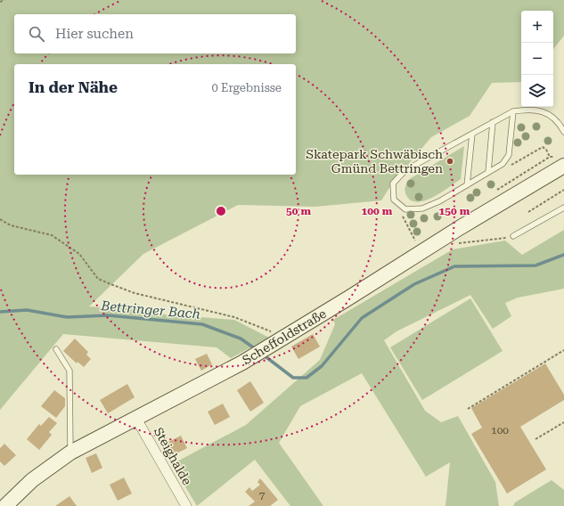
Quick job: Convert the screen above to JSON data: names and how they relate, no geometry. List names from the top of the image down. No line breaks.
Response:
{"streets":{"main road":["Scheffoldstraße"],"street":["Steighalde"]},"crossings":[["Scheffoldstraße","Steighalde"]],"water":["Bettringer Bach"],"places":["Skatepark Schwäbisch Gmünd Bettringen"],"house_numbers":["100","7"],"page":{"map_buttons":["+","−"],"search":"Hier suchen","heading":["In der Nähe","0 Ergebnisse"]},"rings":["50 m","100 m","150 m"]}
